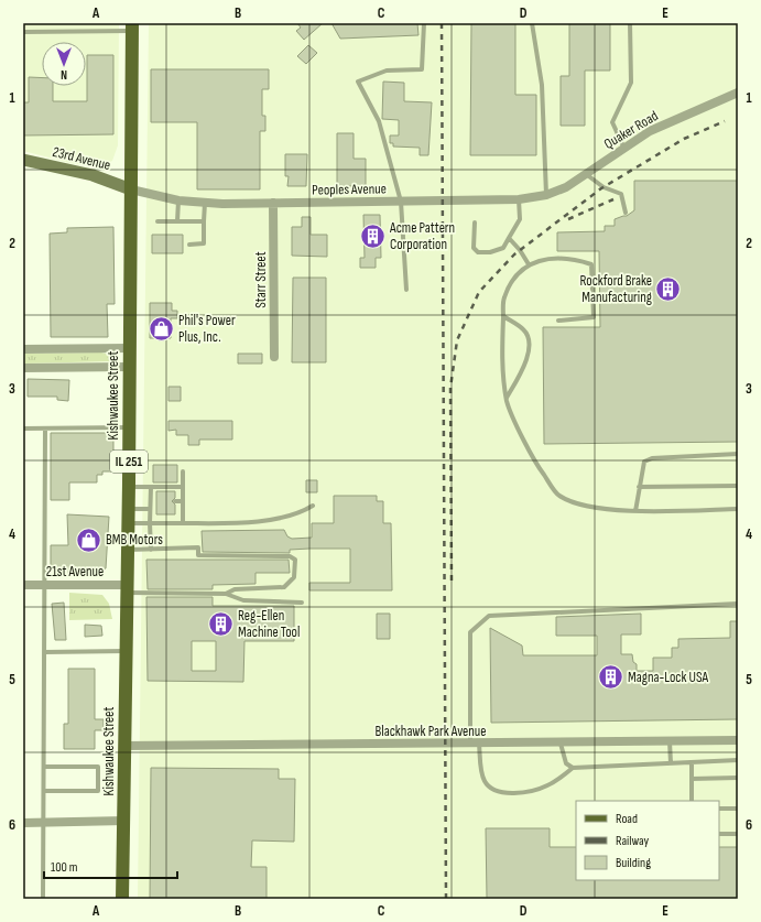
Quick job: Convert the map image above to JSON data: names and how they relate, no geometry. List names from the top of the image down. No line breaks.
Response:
{"streets":{"main road":["Kishwaukee Street","IL 251"],"street":["Quaker Road","23rd Avenue","Peoples Avenue","Starr Street","21st Avenue","Blackhawk Park Avenue"]},"crossings":[["Quaker Road","Peoples Avenue"],["23rd Avenue","Peoples Avenue"],["23rd Avenue","Kishwaukee Street"],["Peoples Avenue","Starr Street"],["Peoples Avenue","Kishwaukee Street"],["Kishwaukee Street","21st Avenue"],["Kishwaukee Street","Blackhawk Park Avenue"]],"places":{"building":["Acme Pattern Corporation","Rockford Brake Manufacturing","Reg-Ellen Machine Tool","Magna-Lock USA"],"shop":["Phil's Power Plus, Inc.","BMB Motors"]},"legend":["Road","Railway","Building"],"scale_bar":"100 m","north":"bottom","grid":{"columns":["A","B","C","D","E"],"rows":["1","2","3","4","5","6"]}}
